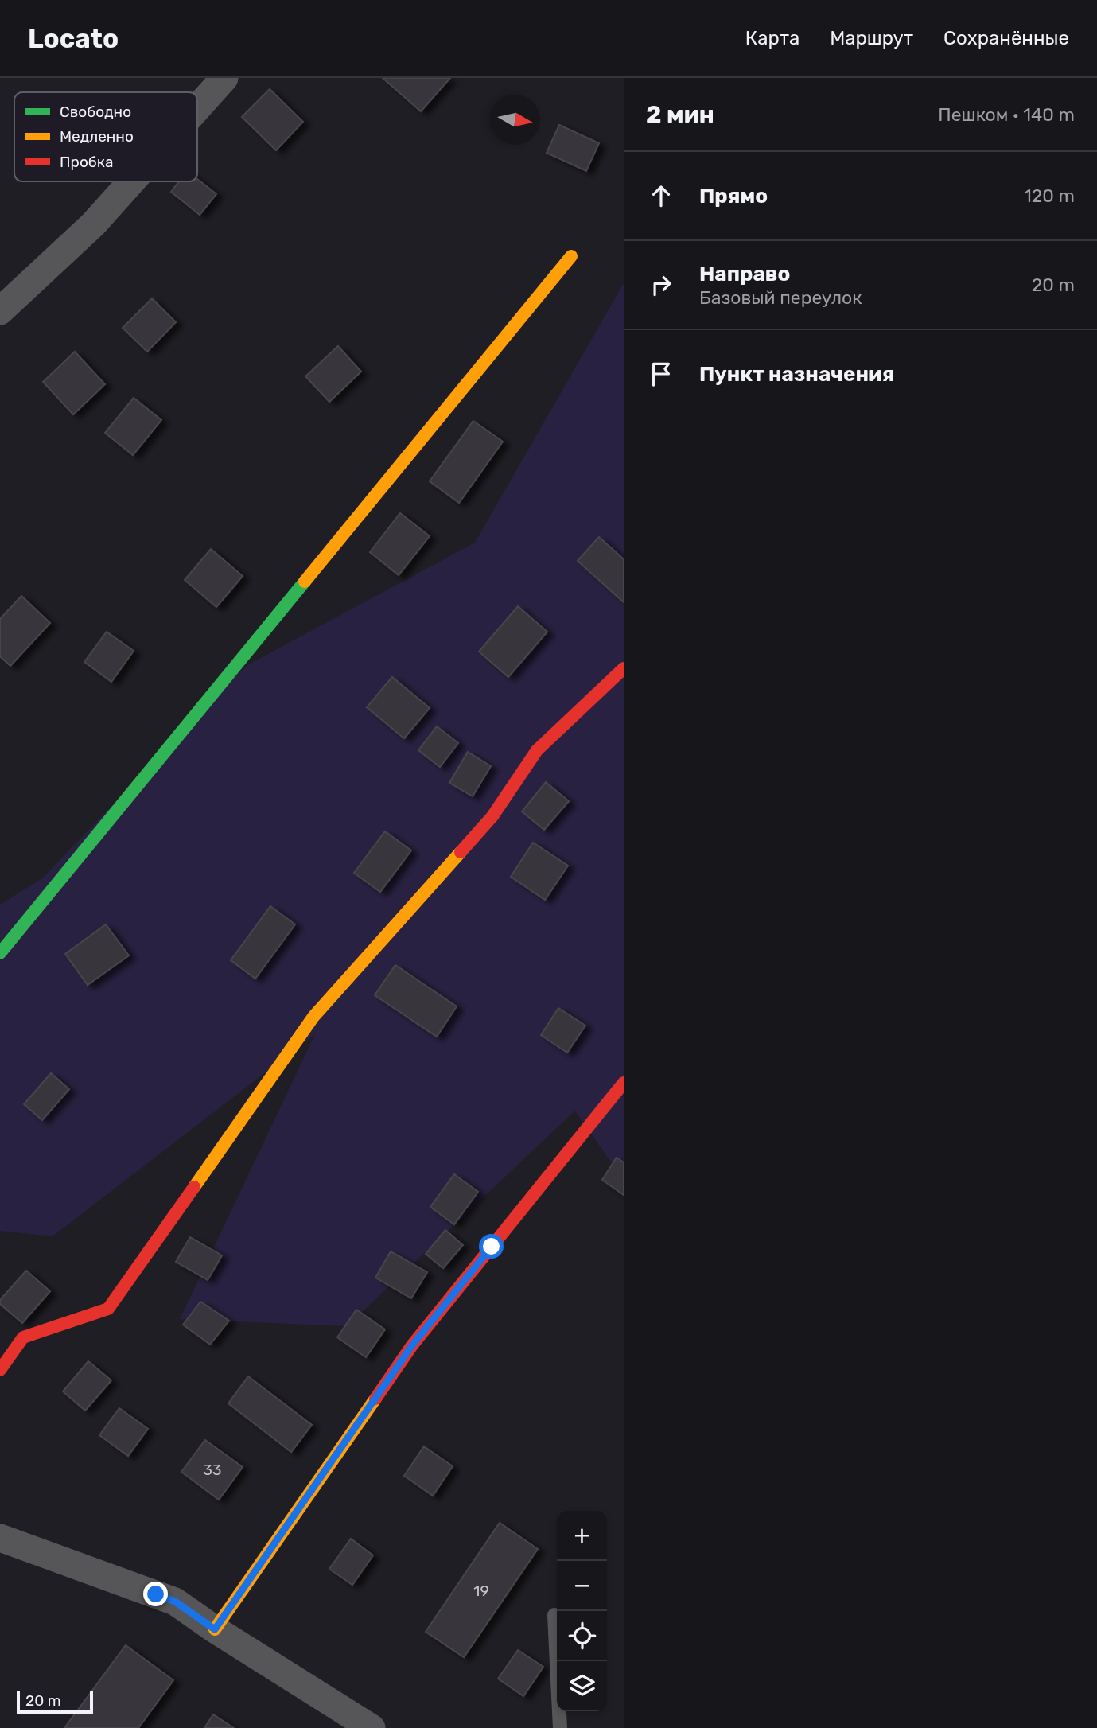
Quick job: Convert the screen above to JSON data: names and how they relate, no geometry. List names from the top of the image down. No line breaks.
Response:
{"house_numbers":["33","19"],"legend":["Свободно","Медленно","Пробка"],"scale_bar":"20 m","north":"right","page":{"header":"Locato","nav":["Карта","Маршрут","Сохранённые"],"heading":["2 мин","Пешком · 140 m"],"list":[["Прямо","120 m"],["Направо","Базовый переулок","20 m"],"Пункт назначения"],"map_buttons":["+","−"],"scale":"20 m"}}
